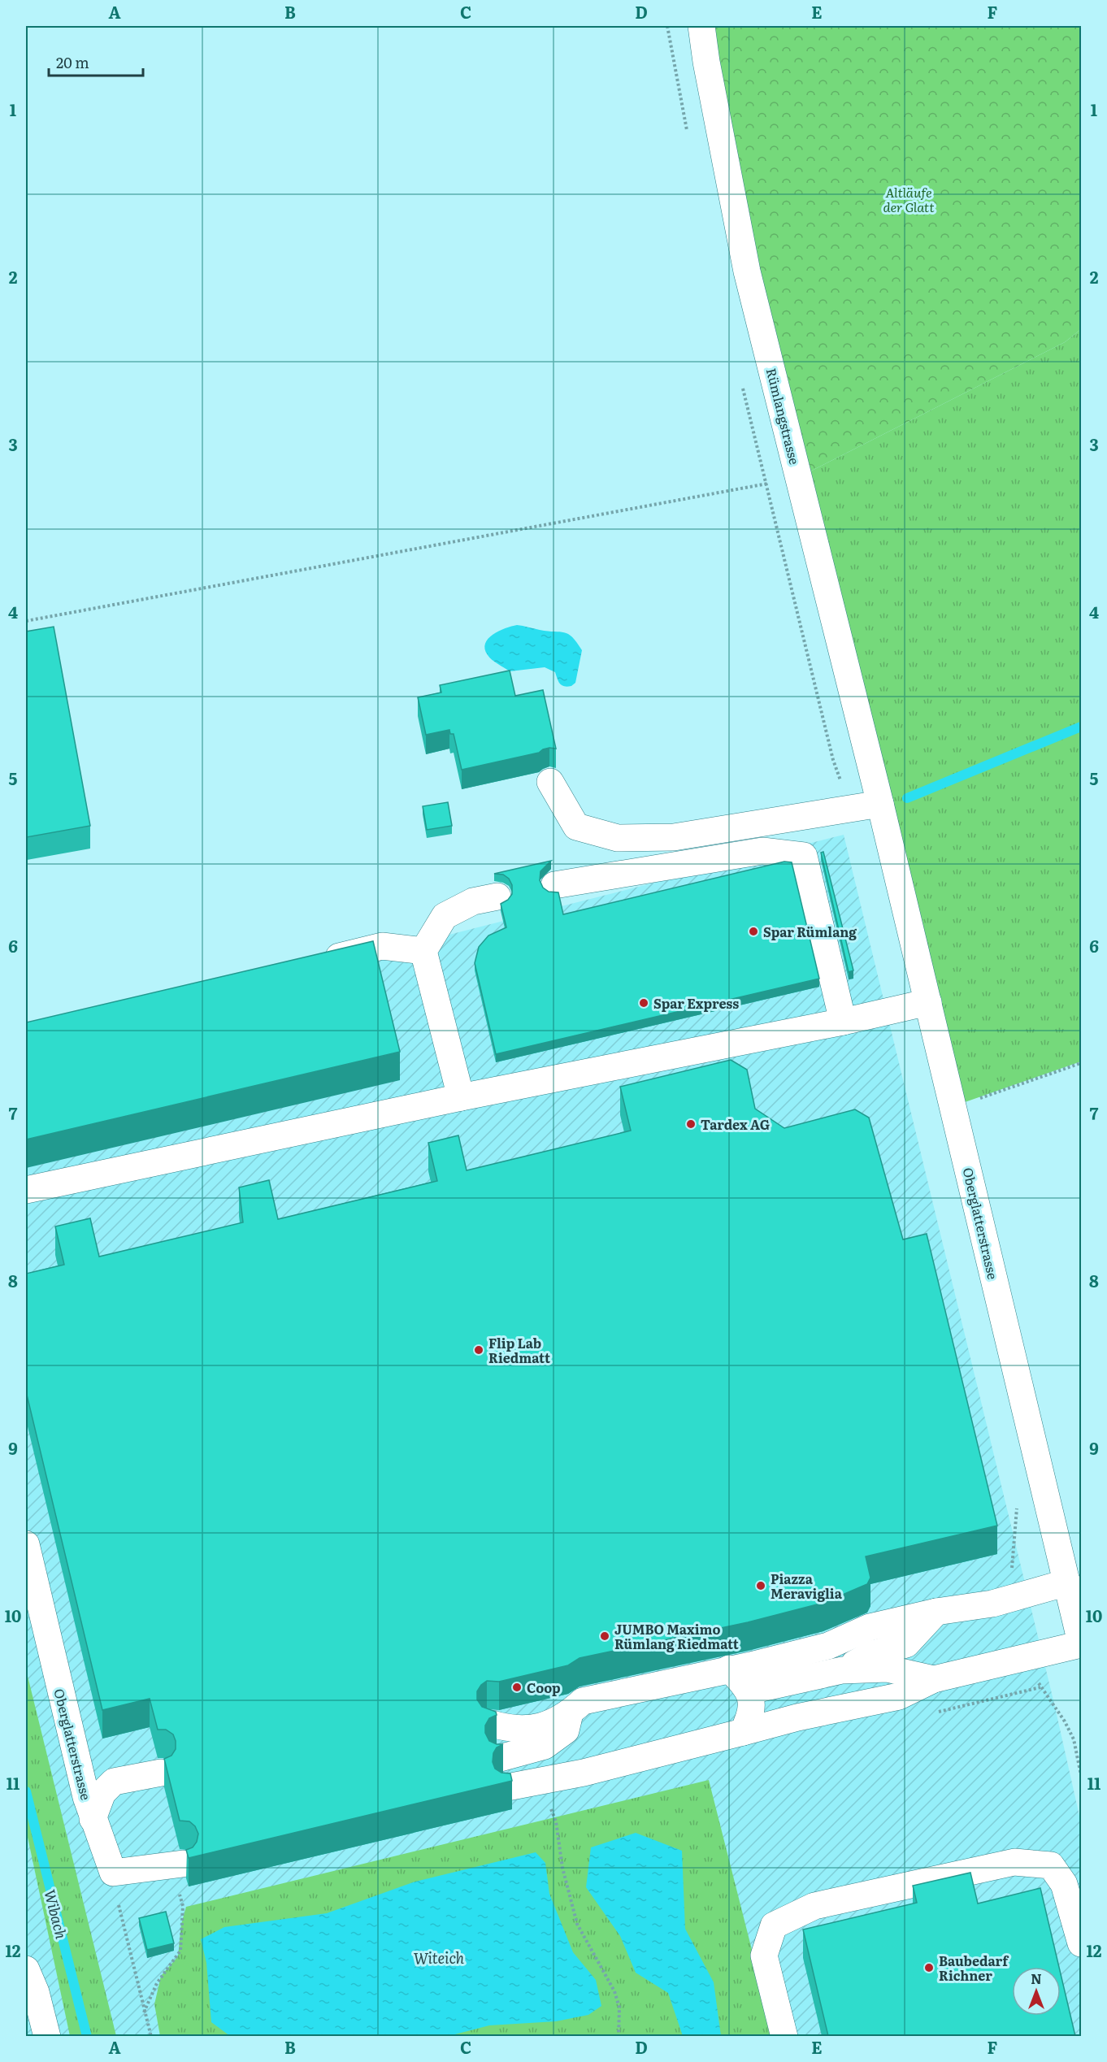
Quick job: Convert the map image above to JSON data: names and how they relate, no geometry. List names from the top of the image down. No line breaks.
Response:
{"streets":{"street":["Rümlangstrasse","Oberglatterstrasse"]},"crossings":[["Rümlangstrasse","Oberglatterstrasse"]],"water":["Wibach","Witeich"],"parks":["Altläufe der Glatt"],"places":["Spar Rümlang","Spar Express","Tardex AG","Flip Lab Riedmatt","Piazza Meraviglia","JUMBO Maximo Rümlang Riedmatt","Coop","Baubedarf Richner"],"scale_bar":"20 m","north":"top","grid":{"columns":["A","B","C","D","E","F"],"rows":["1","2","3","4","5","6","7","8","9","10","11","12"]}}
